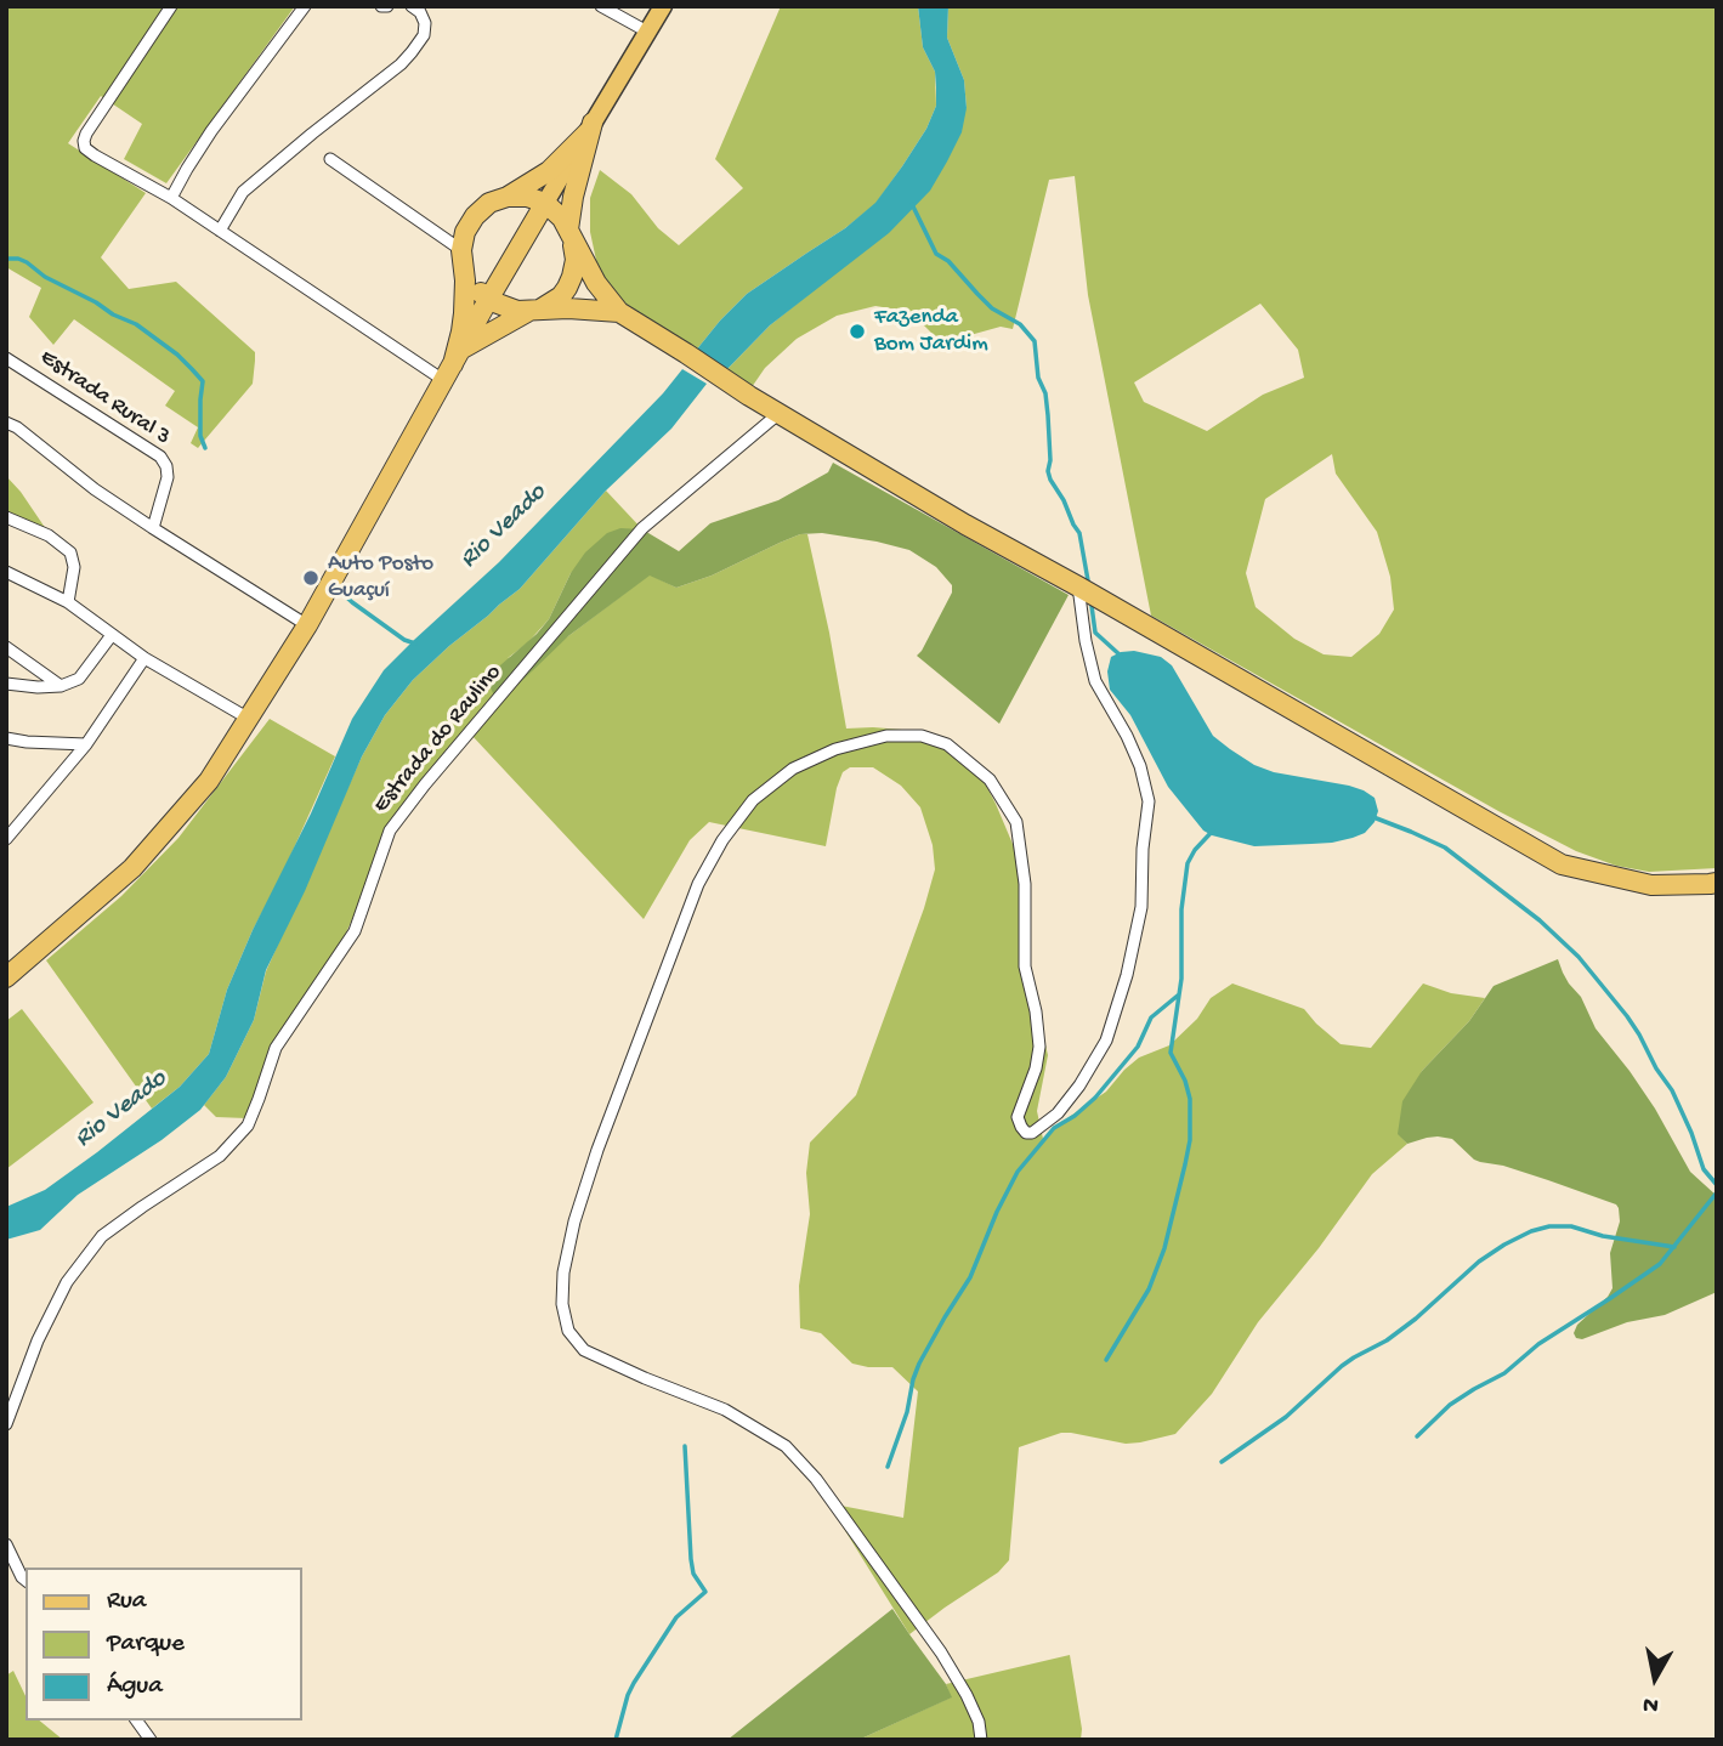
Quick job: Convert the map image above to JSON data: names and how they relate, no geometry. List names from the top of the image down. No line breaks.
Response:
{"streets":{"street":["Estrada Rural 3","Estrada do Raulino"]},"water":["Rio Veado"],"places":["Fazenda Bom Jardim","Auto Posto Guaçuí"],"legend":["Rua","Parque","Água"],"north":"bottom"}
